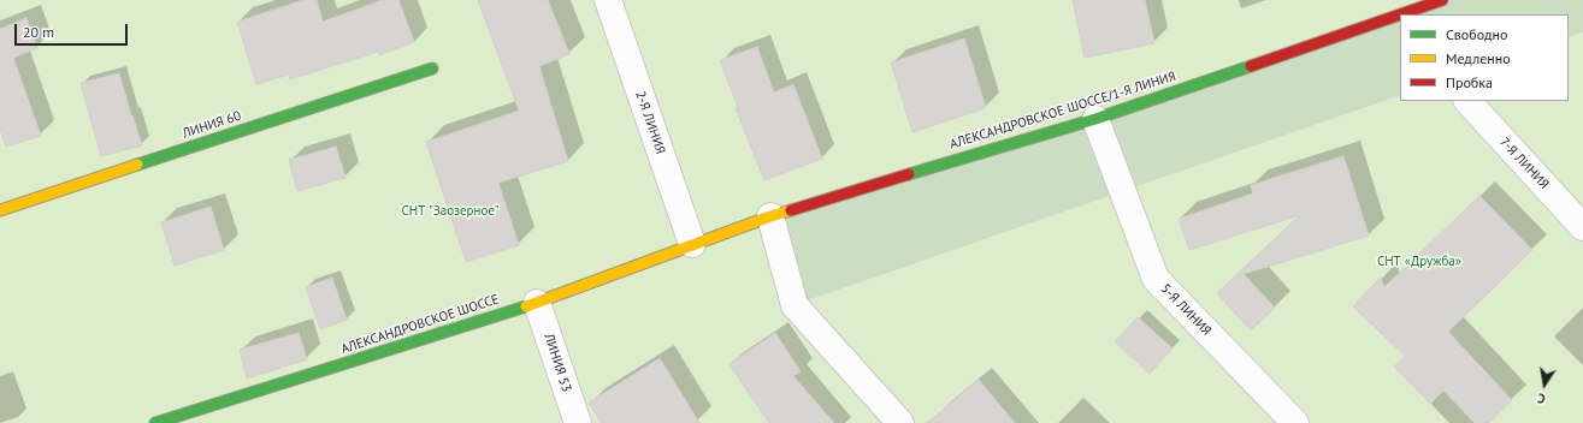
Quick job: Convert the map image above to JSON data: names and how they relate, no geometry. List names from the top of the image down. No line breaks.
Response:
{"streets":{"street":["АЛЕКСАНДРОВСКОЕ ШОССЕ/1-Я ЛИНИЯ","2-Я ЛИНИЯ","ЛИНИЯ 60","7-Я ЛИНИЯ","5-Я ЛИНИЯ","АЛЕКСАНДРОВСКОЕ ШОССЕ","ЛИНИЯ 53"]},"crossings":[["АЛЕКСАНДРОВСКОЕ ШОССЕ/1-Я ЛИНИЯ","2-Я ЛИНИЯ"],["АЛЕКСАНДРОВСКОЕ ШОССЕ/1-Я ЛИНИЯ","5-Я ЛИНИЯ"],["АЛЕКСАНДРОВСКОЕ ШОССЕ/1-Я ЛИНИЯ","АЛЕКСАНДРОВСКОЕ ШОССЕ"],["2-Я ЛИНИЯ","АЛЕКСАНДРОВСКОЕ ШОССЕ"],["АЛЕКСАНДРОВСКОЕ ШОССЕ","ЛИНИЯ 53"]],"parks":["СНТ \"Заозерное\"","СНТ «Дружба»"],"legend":["Свободно","Медленно","Пробка"],"scale_bar":"20 m","north":"bottom"}
